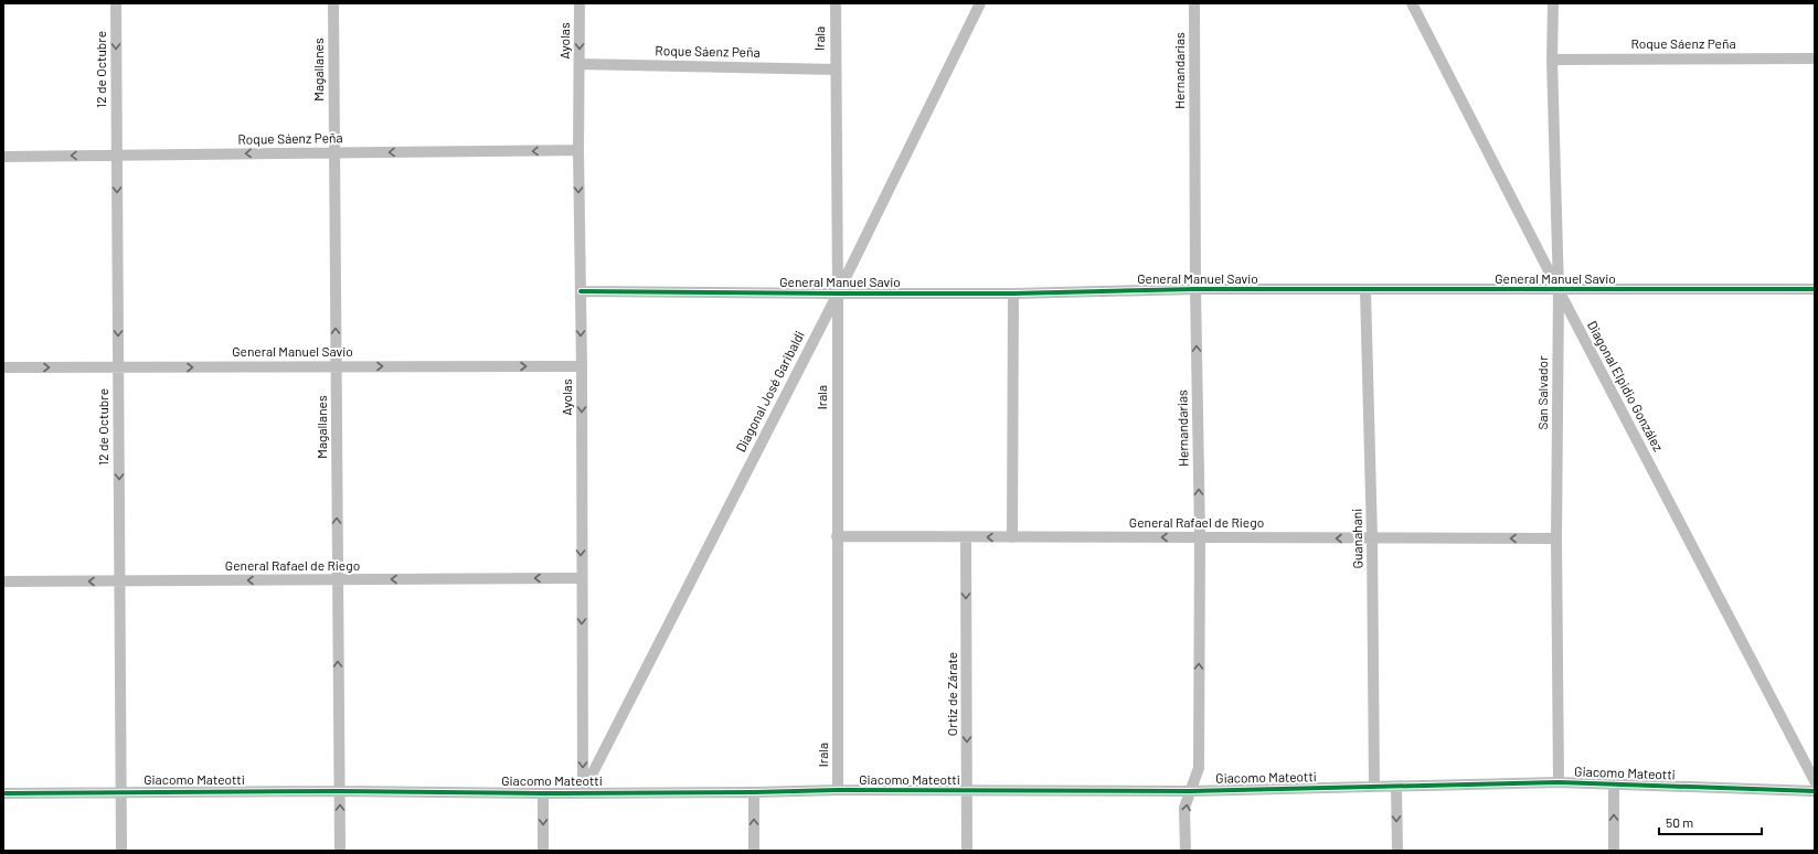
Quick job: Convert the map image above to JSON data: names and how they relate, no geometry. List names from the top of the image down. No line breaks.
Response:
{"streets":{"street":["Irala","Ayolas","Roque Sáenz Peña","12 de Octubre","Magallanes","Hernandarias","General Manuel Savio","Diagonal Elpidio González","Diagonal José Garibaldi","San Salvador","General Rafael de Riego","Guanahani","Ortiz de Zárate","Giacomo Mateotti"]},"crossings":[["Irala","Roque Sáenz Peña"],["Irala","General Manuel Savio"],["Irala","Diagonal José Garibaldi"],["Irala","General Rafael de Riego"],["Irala","Giacomo Mateotti"],["Ayolas","Roque Sáenz Peña"],["Ayolas","General Manuel Savio"],["Ayolas","Diagonal José Garibaldi"],["Ayolas","General Rafael de Riego"],["Ayolas","Giacomo Mateotti"],["Roque Sáenz Peña","12 de Octubre"],["Roque Sáenz Peña","Magallanes"],["Roque Sáenz Peña","San Salvador"],["12 de Octubre","General Manuel Savio"],["12 de Octubre","General Rafael de Riego"],["12 de Octubre","Giacomo Mateotti"],["Magallanes","General Manuel Savio"],["Magallanes","General Rafael de Riego"],["Magallanes","Giacomo Mateotti"],["Hernandarias","General Manuel Savio"],["Hernandarias","General Rafael de Riego"],["Hernandarias","Giacomo Mateotti"],["General Manuel Savio","Diagonal Elpidio González"],["General Manuel Savio","Diagonal José Garibaldi"],["General Manuel Savio","San Salvador"],["General Manuel Savio","Guanahani"],["Diagonal Elpidio González","San Salvador"],["Diagonal José Garibaldi","Giacomo Mateotti"],["San Salvador","General Rafael de Riego"],["San Salvador","Giacomo Mateotti"],["General Rafael de Riego","Guanahani"],["General Rafael de Riego","Ortiz de Zárate"],["Guanahani","Giacomo Mateotti"],["Ortiz de Zárate","Giacomo Mateotti"]],"one_way":["Ayolas","Roque Sáenz Peña","12 de Octubre","Magallanes","Hernandarias","General Rafael de Riego","Ortiz de Zárate"],"scale_bar":"50 m"}
